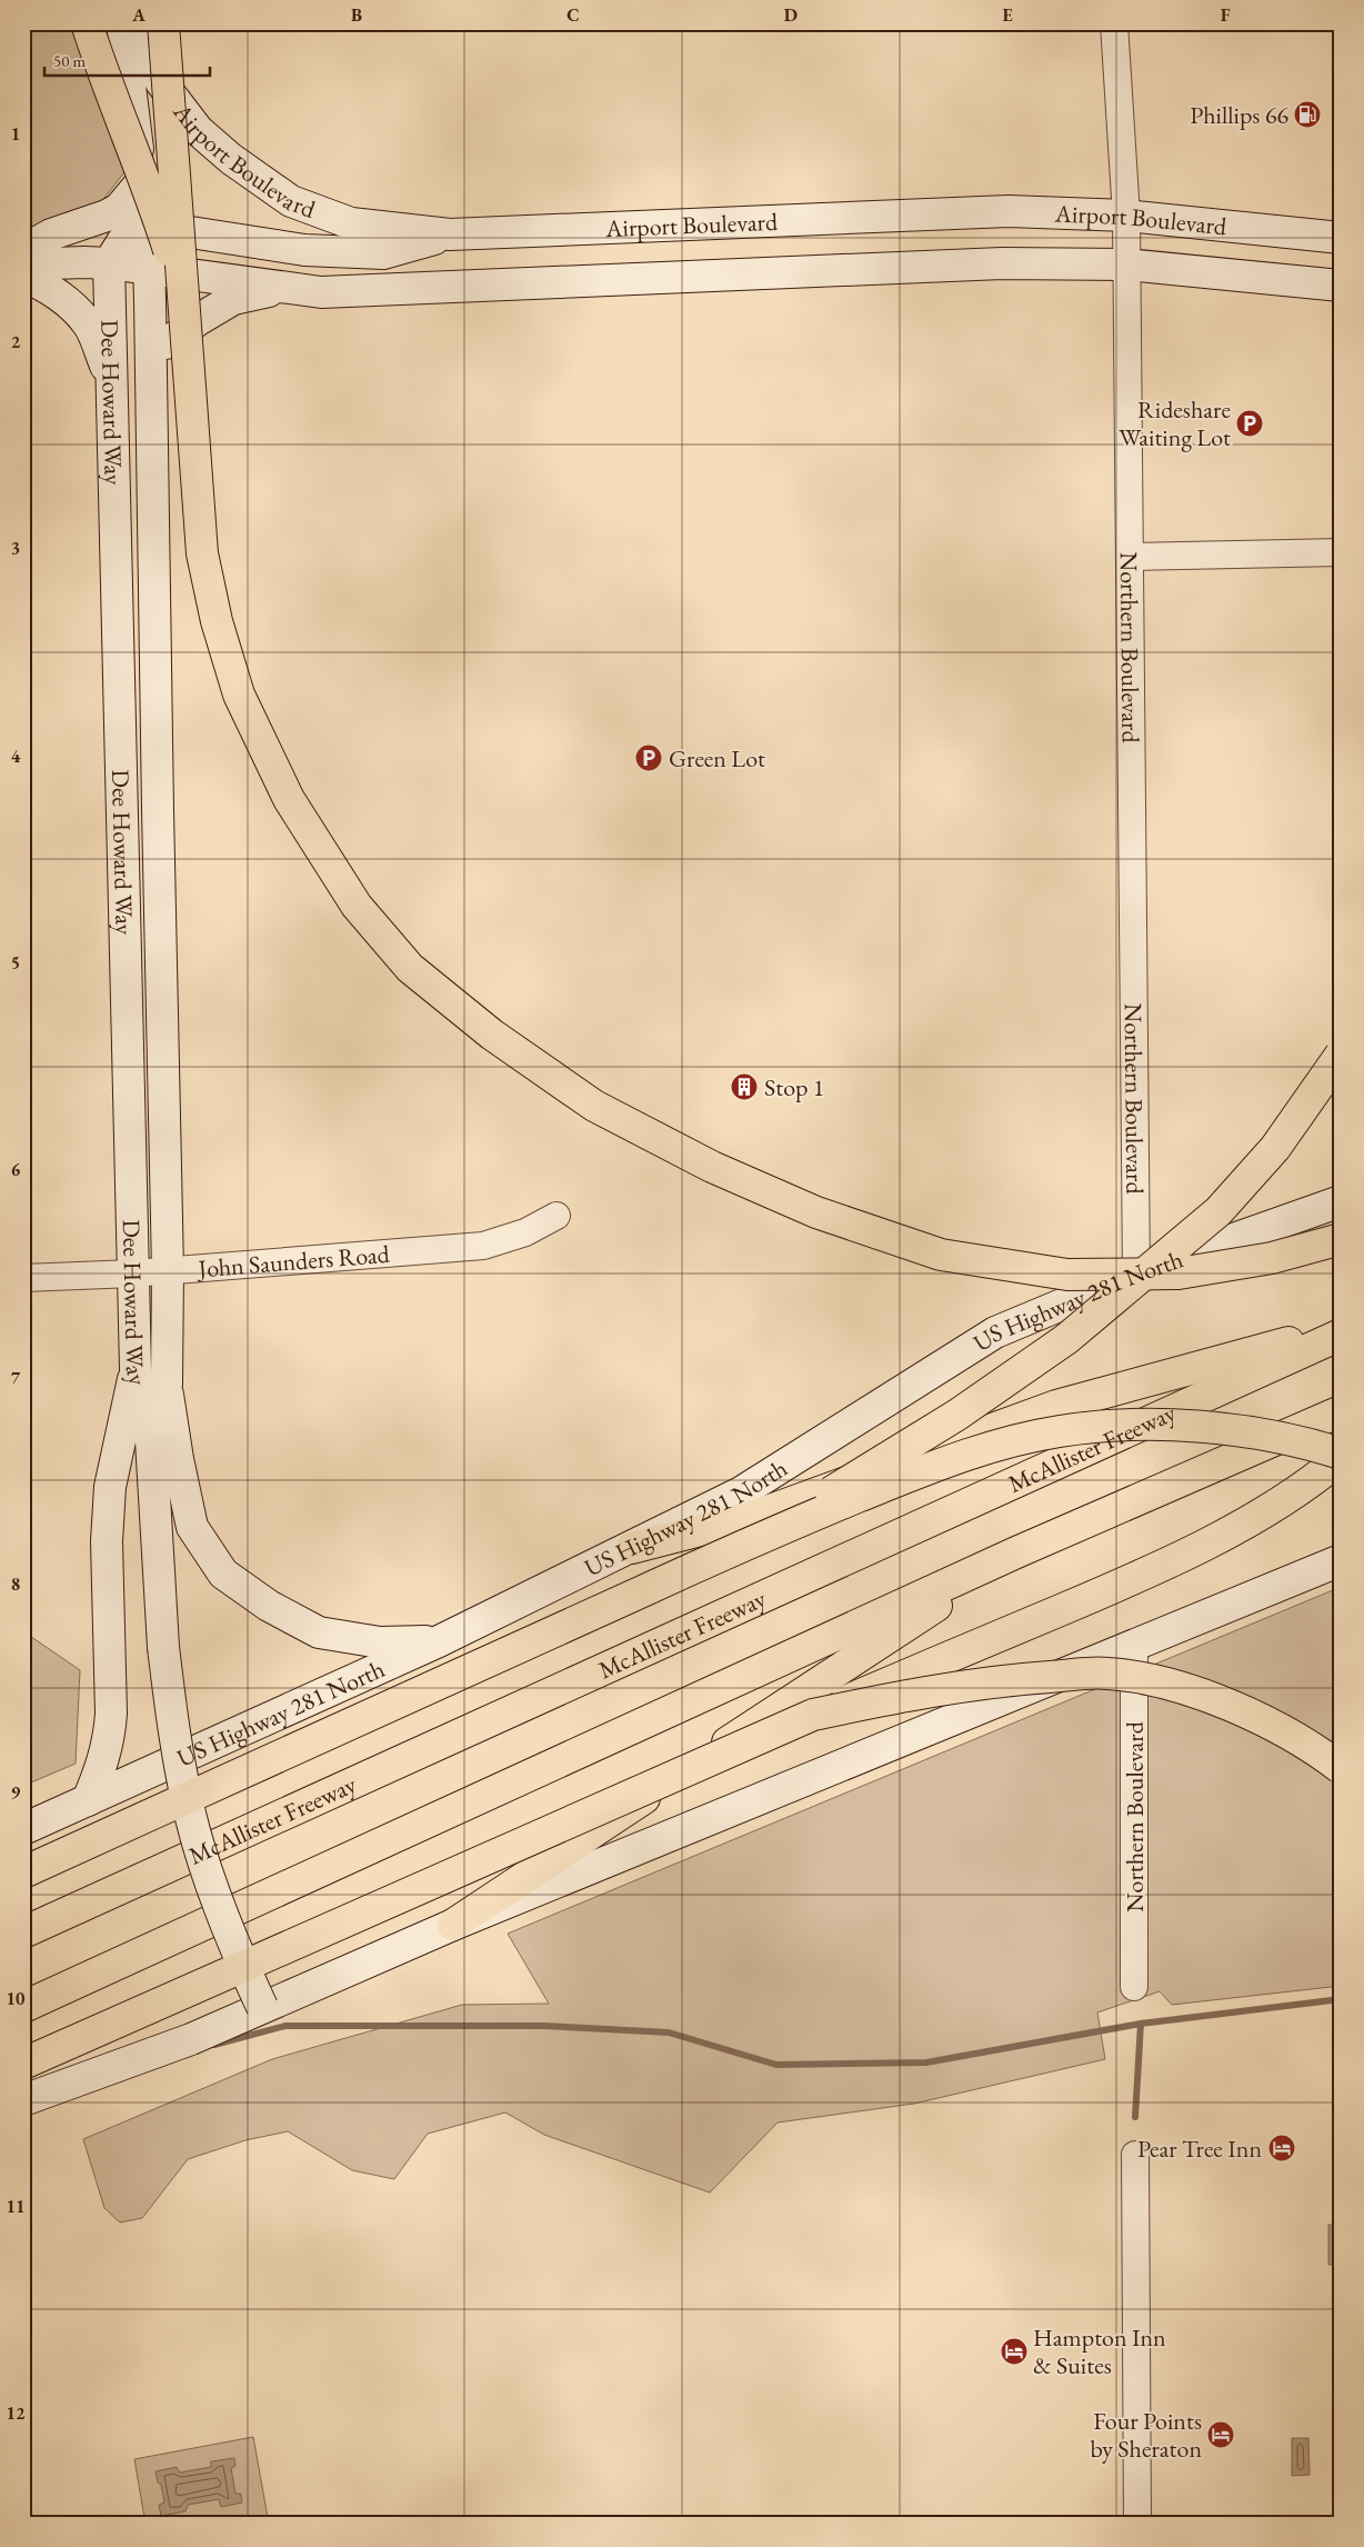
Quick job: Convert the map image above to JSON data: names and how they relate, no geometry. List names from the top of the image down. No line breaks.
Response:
{"streets":{"highway":["McAllister Freeway"],"main road":["Airport Boulevard","Dee Howard Way","US Highway 281 North"],"street":["Northern Boulevard","John Saunders Road"]},"crossings":[["Airport Boulevard","Dee Howard Way"],["Airport Boulevard","Northern Boulevard"],["Dee Howard Way","John Saunders Road"],["Northern Boulevard","US Highway 281 North"]],"places":{"fuel station":["Phillips 66"],"parking":["Rideshare Waiting Lot","Green Lot"],"building":["Stop 1"],"hotel":["Pear Tree Inn","Hampton Inn & Suites","Four Points by Sheraton"]},"scale_bar":"50 m","grid":{"columns":["A","B","C","D","E","F"],"rows":["1","2","3","4","5","6","7","8","9","10","11","12"]}}
